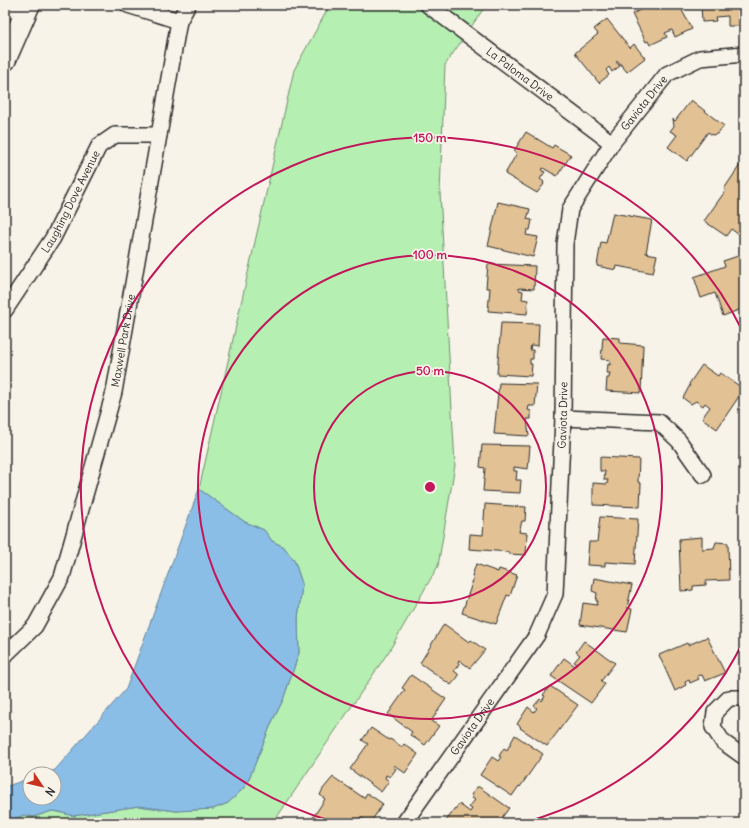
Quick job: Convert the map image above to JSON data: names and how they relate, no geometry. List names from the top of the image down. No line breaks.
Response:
{"streets":{"street":["La Paloma Drive","Gaviota Drive","Laughing Dove Avenue","Maxwell Park Drive"]},"crossings":[["La Paloma Drive","Gaviota Drive"],["Laughing Dove Avenue","Maxwell Park Drive"]],"north":"bottom right","rings":["150 m","100 m","50 m"]}
